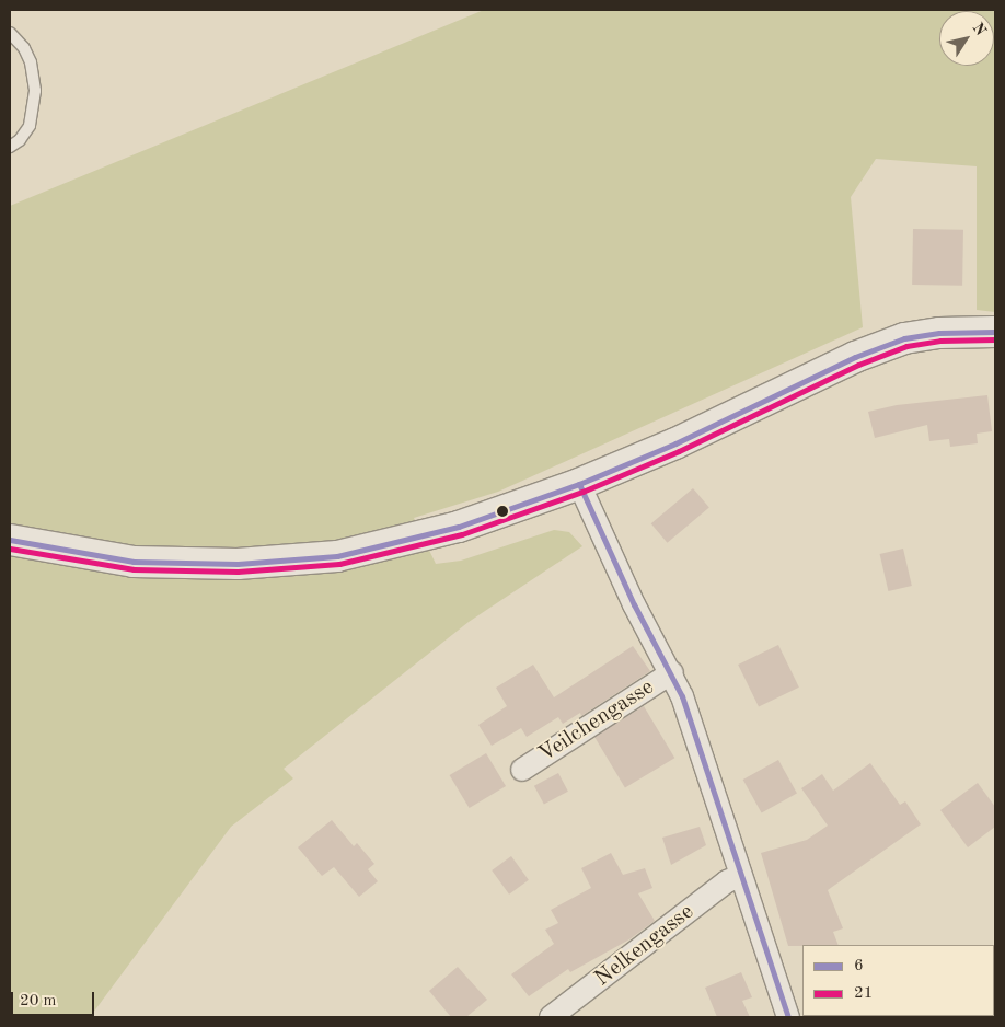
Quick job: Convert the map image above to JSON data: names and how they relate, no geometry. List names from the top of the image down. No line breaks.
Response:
{"streets":{"street":["Veilchengasse","Nelkengasse"]},"lines":["transit line 6","transit line 21"],"legend":["6","21"],"scale_bar":"20 m","north":"top right"}
